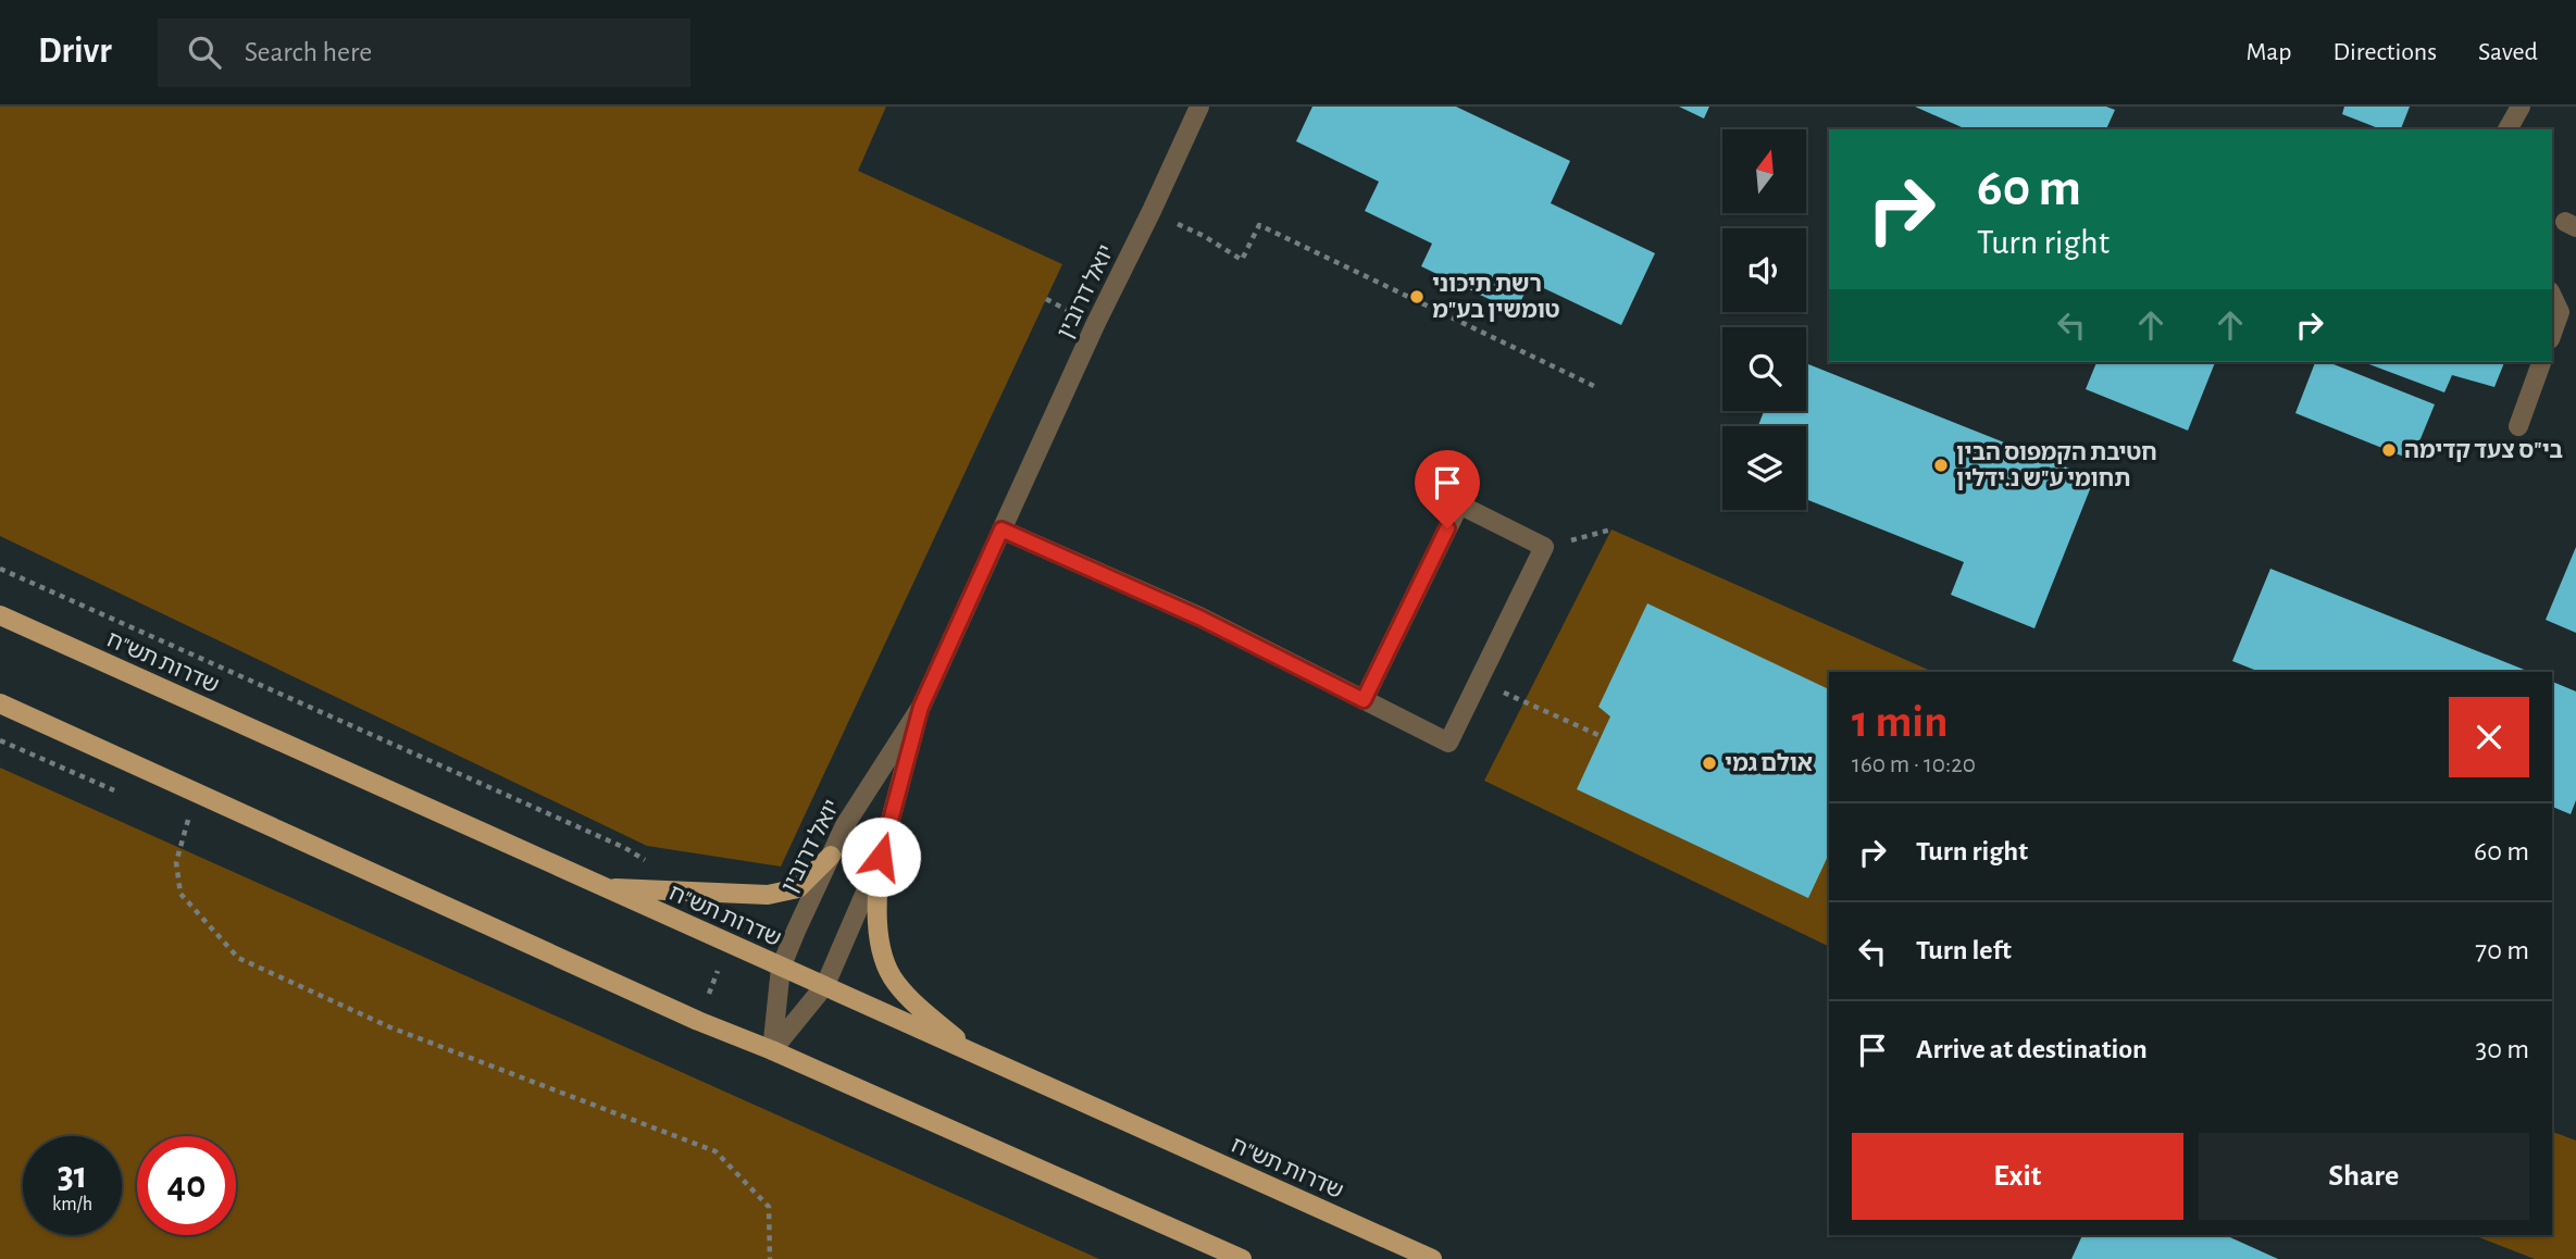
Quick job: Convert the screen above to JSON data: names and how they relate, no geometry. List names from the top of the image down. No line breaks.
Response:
{"streets":{"main road":["שדרות תש\"ח"],"street":["יואל דרובין"]},"crossings":[["יואל דרובין","שדרות תש\"ח"]],"places":["רשת תיכוני טומשין בע\"מ","בי\"ס צעד קדימה","חטיבת הקמפוס הבין תחומי ע\"ש נ.ידלין","אולם גמי"],"north":"top","page":{"header":"Drivr","search":"Search here","nav":["Map","Directions","Saved"],"turn":["60 m","Turn right"],"heading":["1 min","160 m · 10:20"],"list":[{"name":"Turn right","value":"60 m"},{"name":"Turn left","value":"70 m"},{"name":"Arrive at destination","value":"30 m"}],"buttons":["Exit","Share"],"speed":"31 km/h","limit":"40"}}
